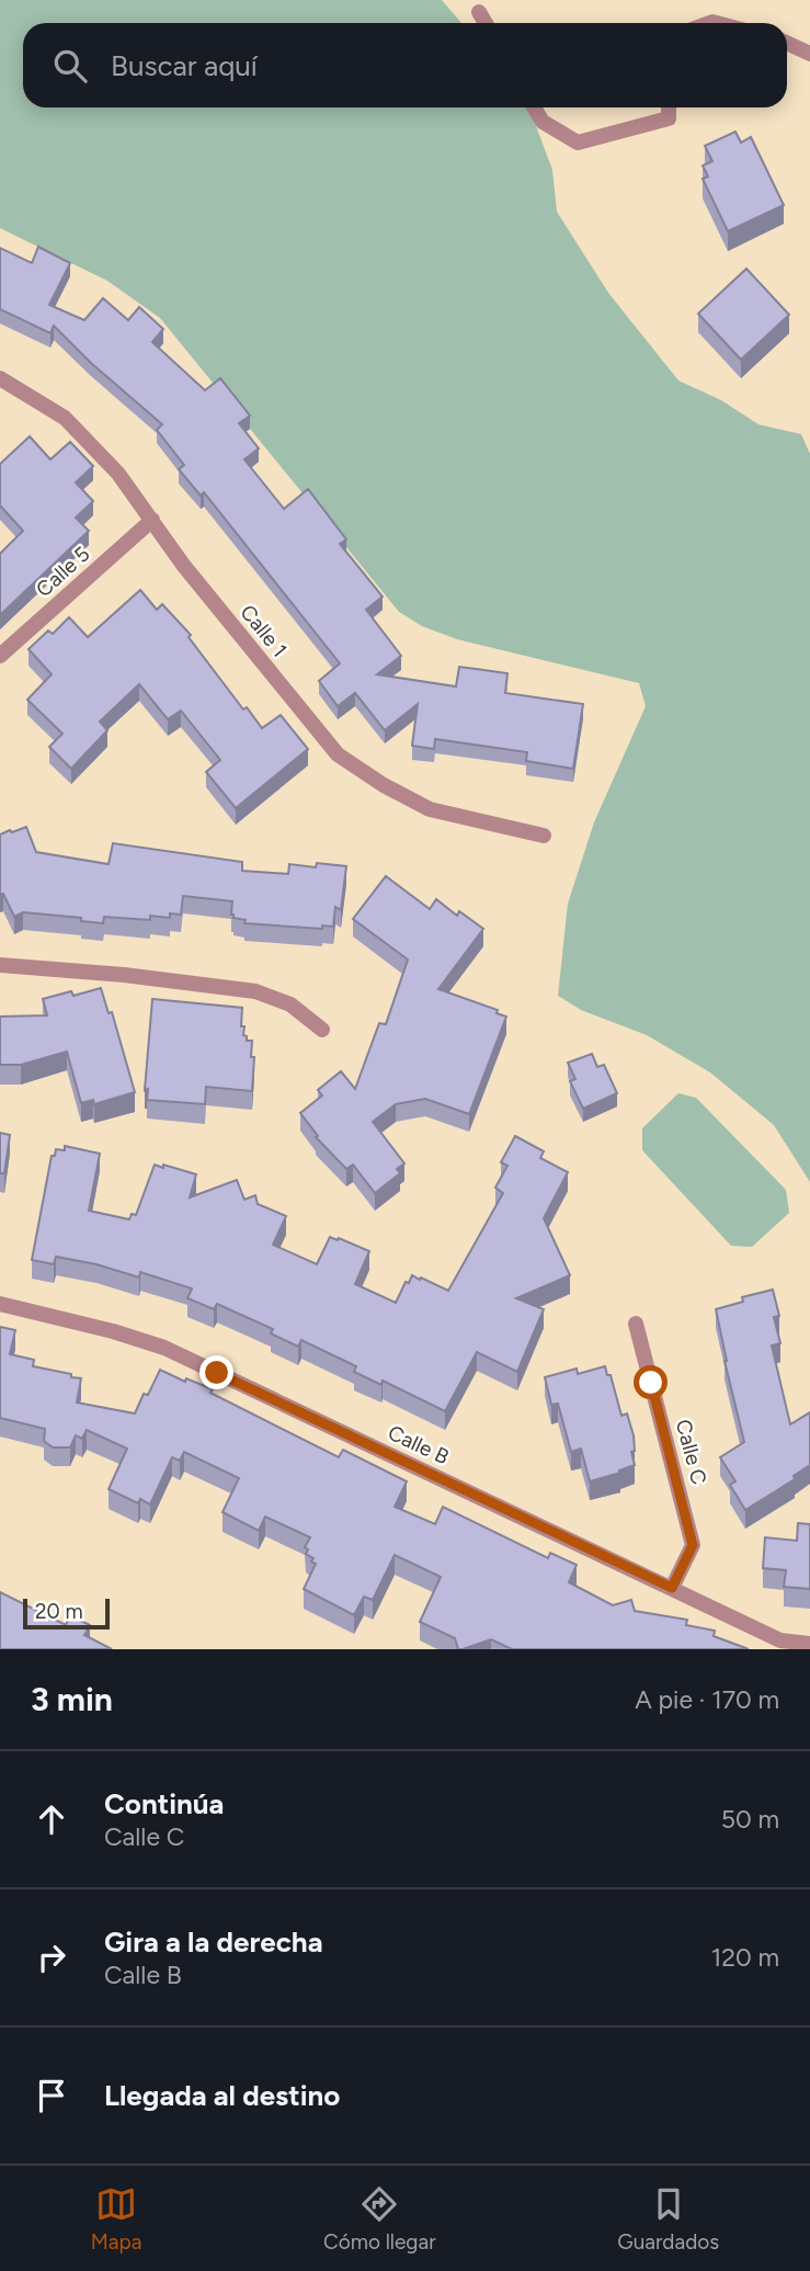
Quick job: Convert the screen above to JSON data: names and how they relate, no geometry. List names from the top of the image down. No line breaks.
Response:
{"streets":{"street":["Calle 5","Calle 1","Calle B","Calle C"]},"crossings":[["Calle 5","Calle 1"],["Calle B","Calle C"]],"scale_bar":"20 m","page":{"search":"Buscar aquí","scale":"20 m","heading":["3 min","A pie · 170 m"],"list":[["Continúa","Calle C","50 m"],["Gira a la derecha","Calle B","120 m"],"Llegada al destino"],"nav":["Mapa","Cómo llegar","Guardados"]}}
